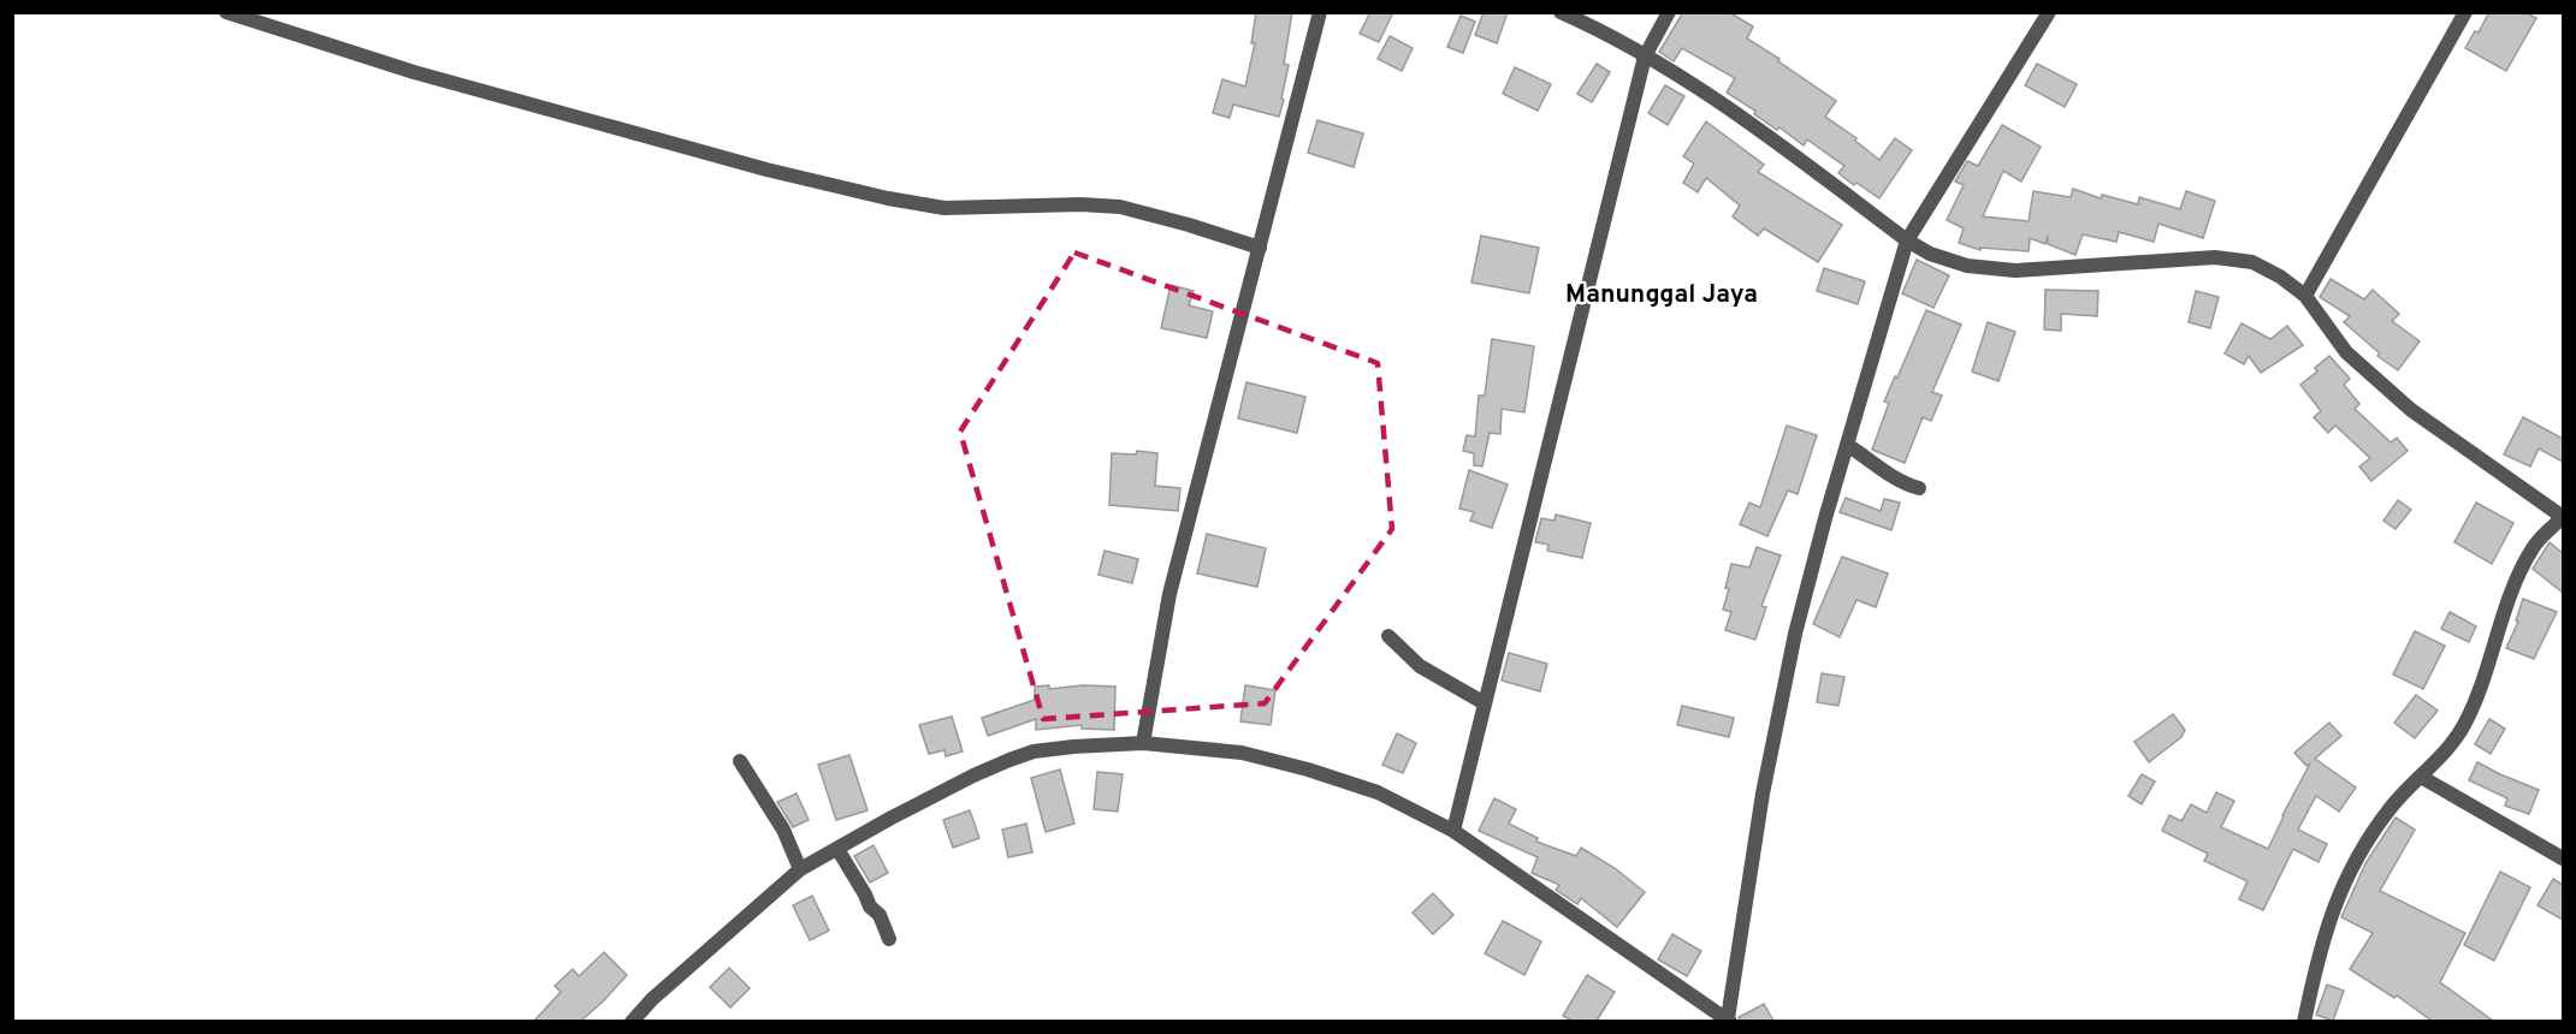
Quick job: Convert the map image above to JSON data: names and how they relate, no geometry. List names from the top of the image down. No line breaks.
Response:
{"districts":["Manunggal Jaya"]}
